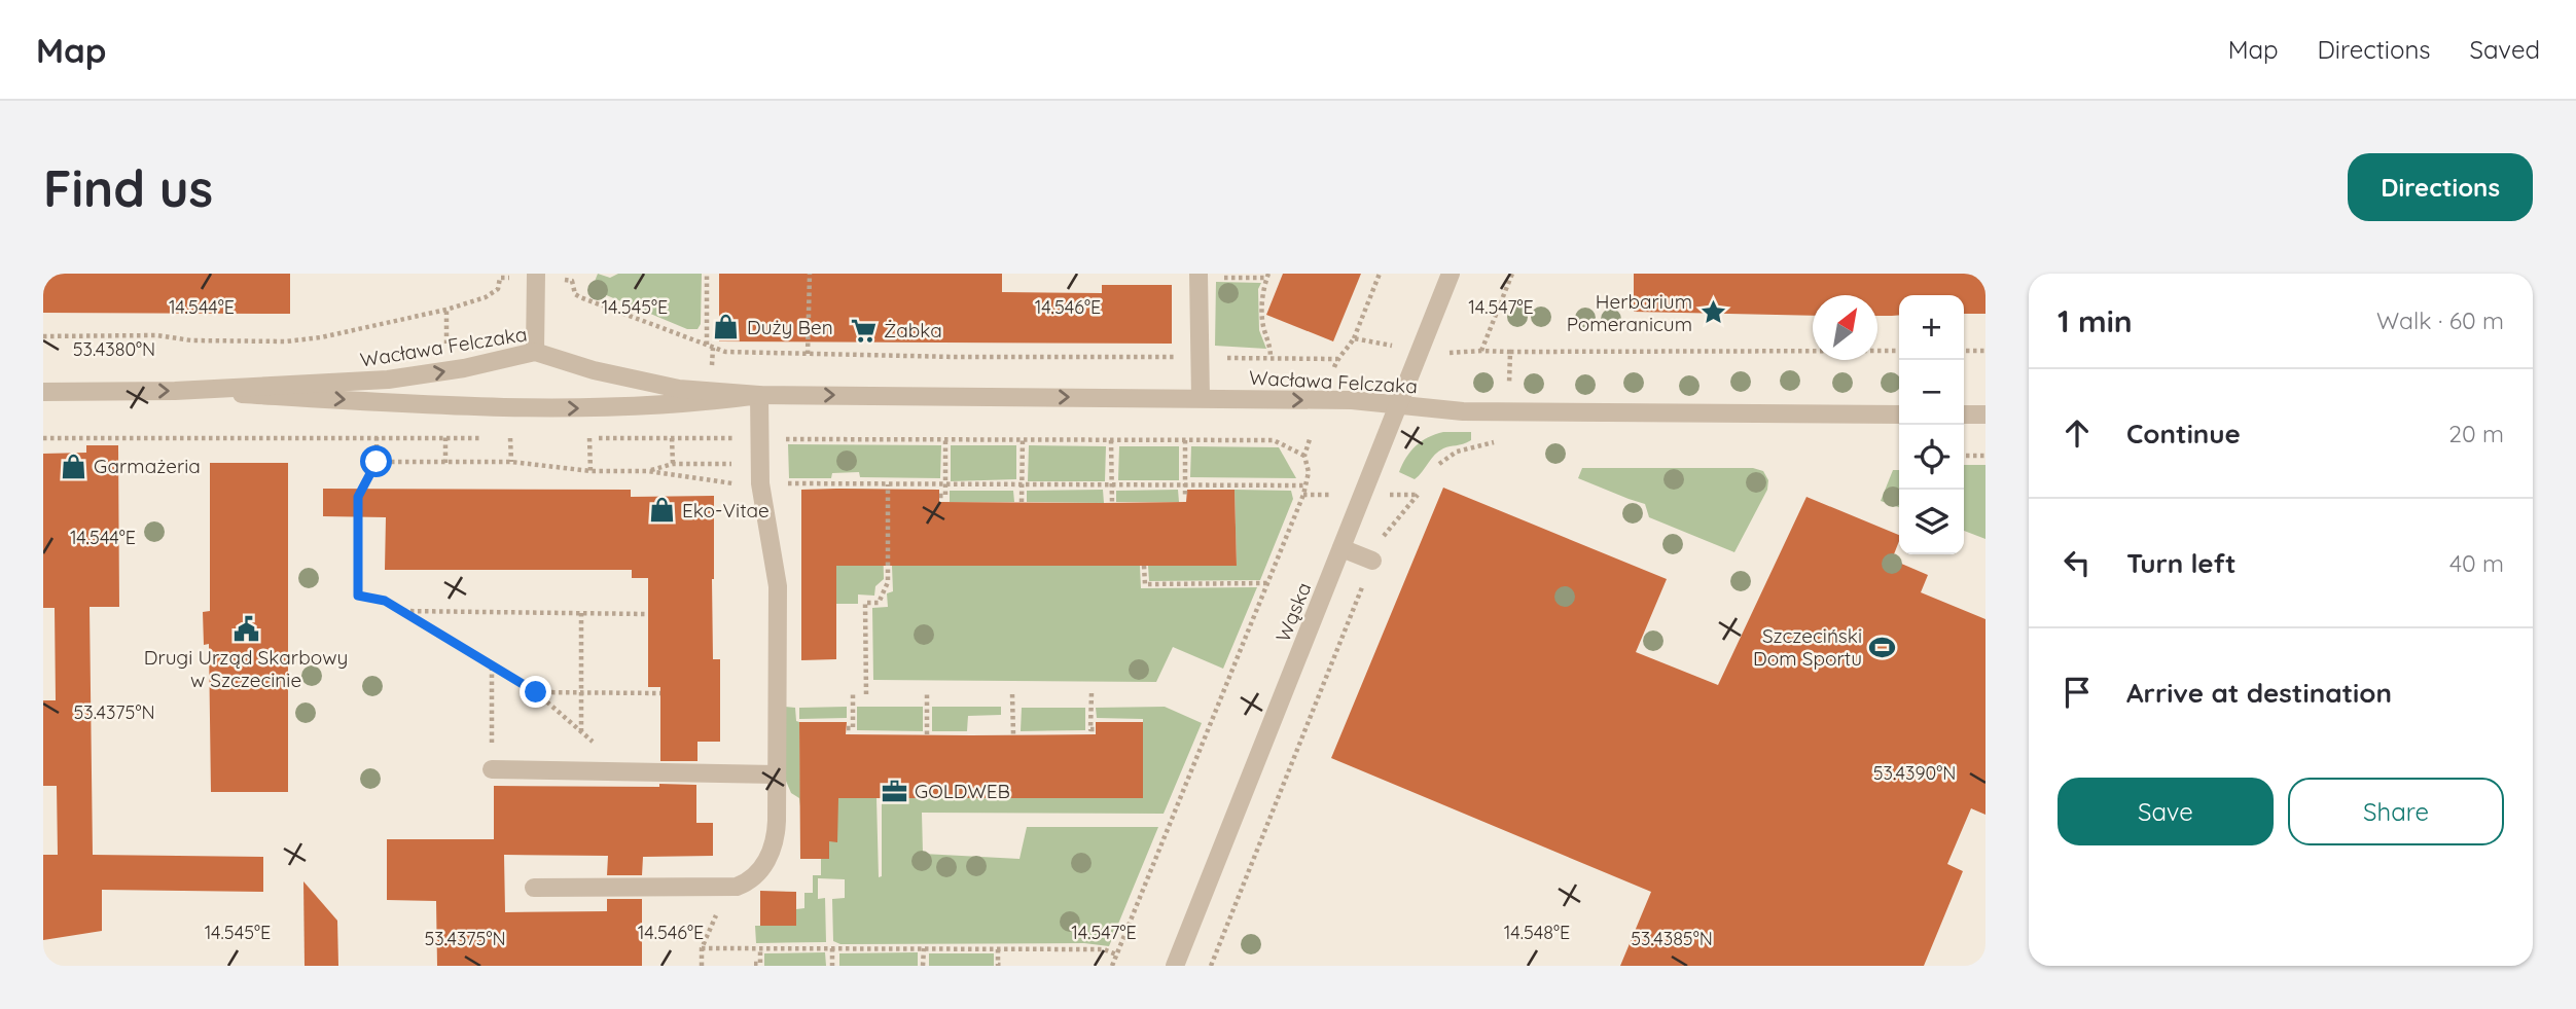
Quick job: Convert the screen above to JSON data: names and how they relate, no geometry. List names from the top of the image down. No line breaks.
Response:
{"streets":{"street":["Wacława Felczaka","Wąska"]},"crossings":[["Wacława Felczaka","Wąska"]],"places":{"place":["Herbarium Pomeranicum"],"shop":["Duży Ben","Garmażeria","Eko-Vitae"],"supermarket":["Żabka"],"public building":["Drugi Urząd Skarbowy w Szczecinie"],"sports":["Szczeciński Dom Sportu"],"office":["GOLDWEB"]},"north":"top right","page":{"header":"Map","nav":["Map","Directions","Saved"],"buttons":["Directions",["Save","Share"]],"title":"Find us","heading":["1 min","Walk · 60 m"],"map_buttons":["+","−"],"list":[["Continue","20 m"],["Turn left","40 m"],"Arrive at destination"]},"coordinates":["14.546°E","14.544°E","14.545°E","14.547°E","53.4380°N","53.4375°N","53.4390°N","14.548°E","53.4385°N"]}
